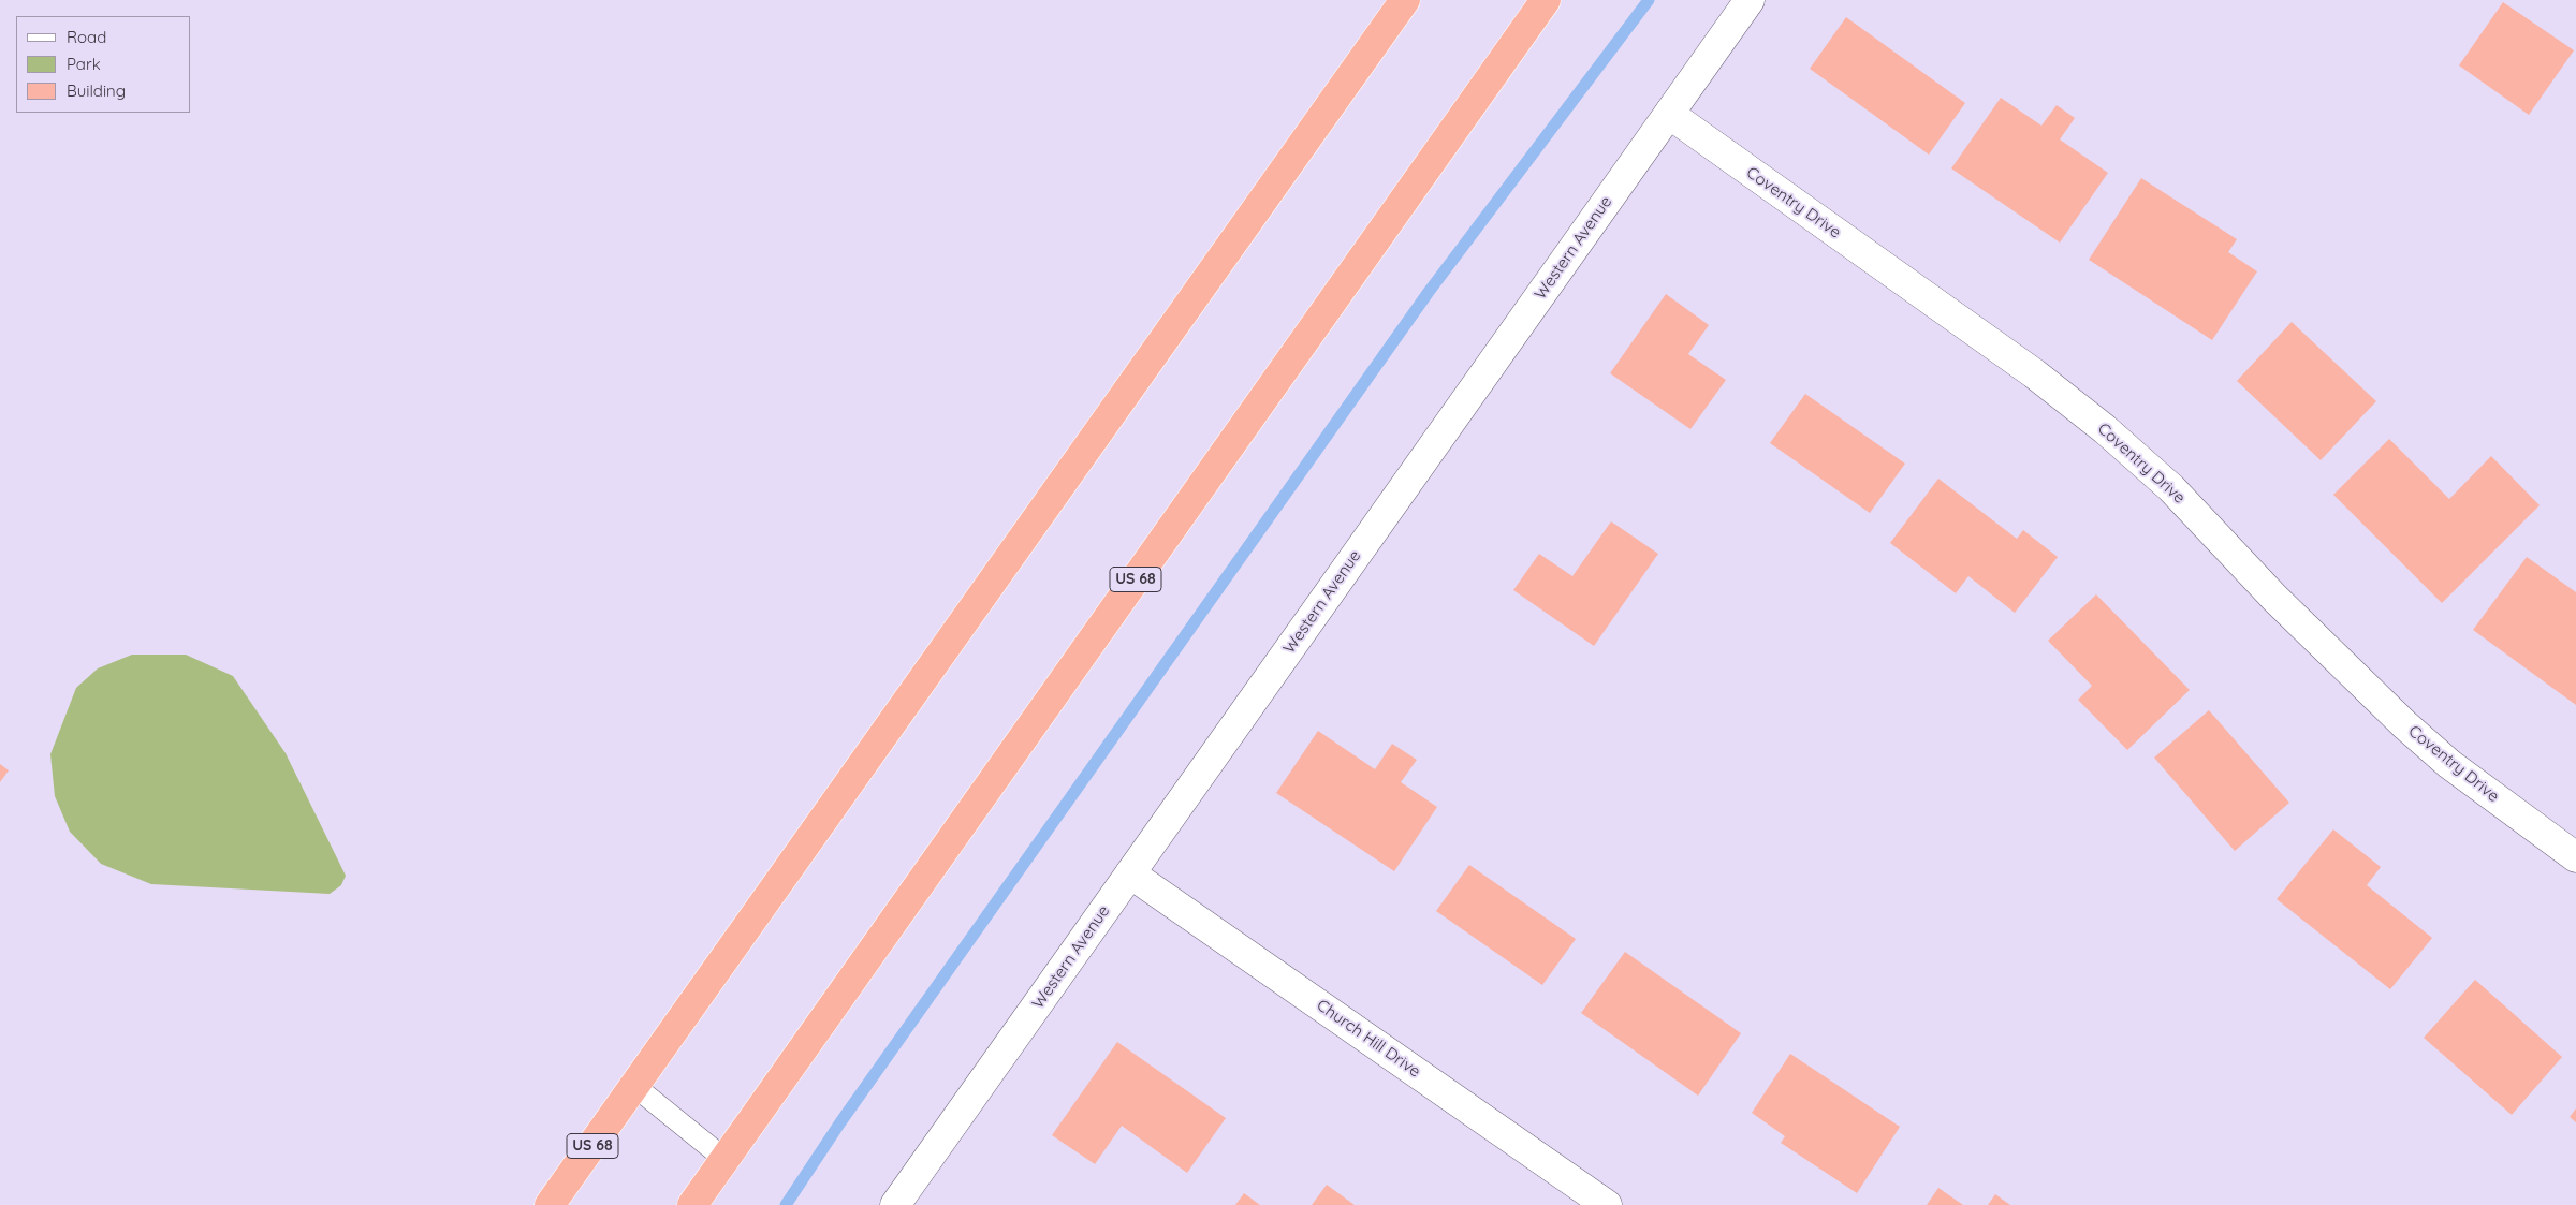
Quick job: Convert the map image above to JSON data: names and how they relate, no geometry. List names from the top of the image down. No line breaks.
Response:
{"streets":{"highway":["US 68"],"street":["Coventry Drive","Western Avenue","Church Hill Drive"]},"crossings":[["Coventry Drive","Western Avenue"],["Western Avenue","Church Hill Drive"]],"legend":["Road","Park","Building"]}
